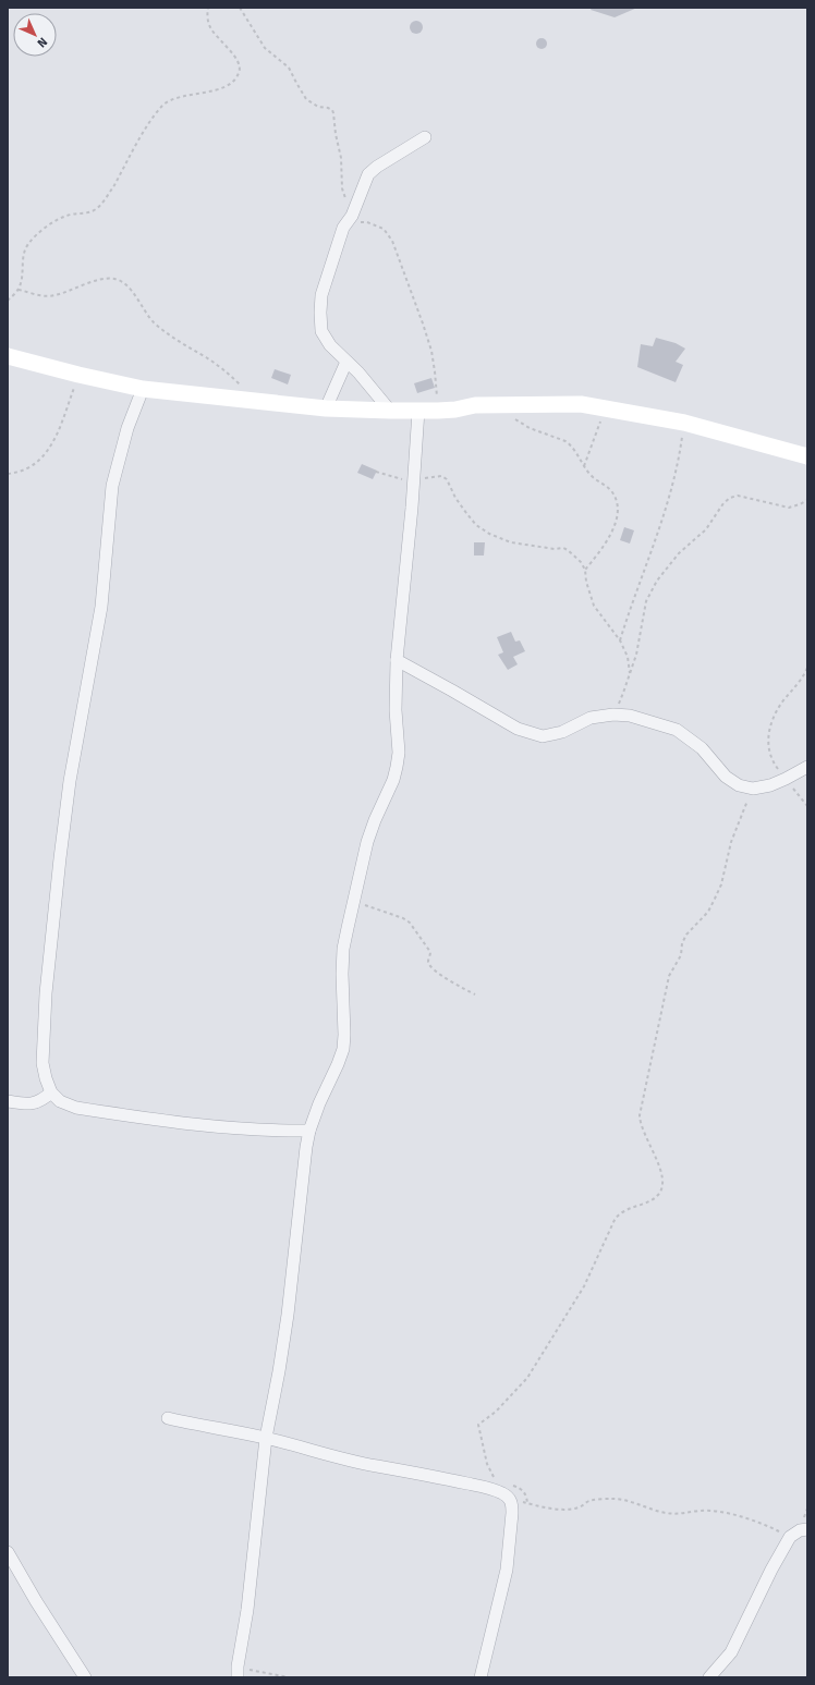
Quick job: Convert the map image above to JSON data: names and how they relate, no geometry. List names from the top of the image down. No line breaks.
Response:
{"north":"bottom right"}
